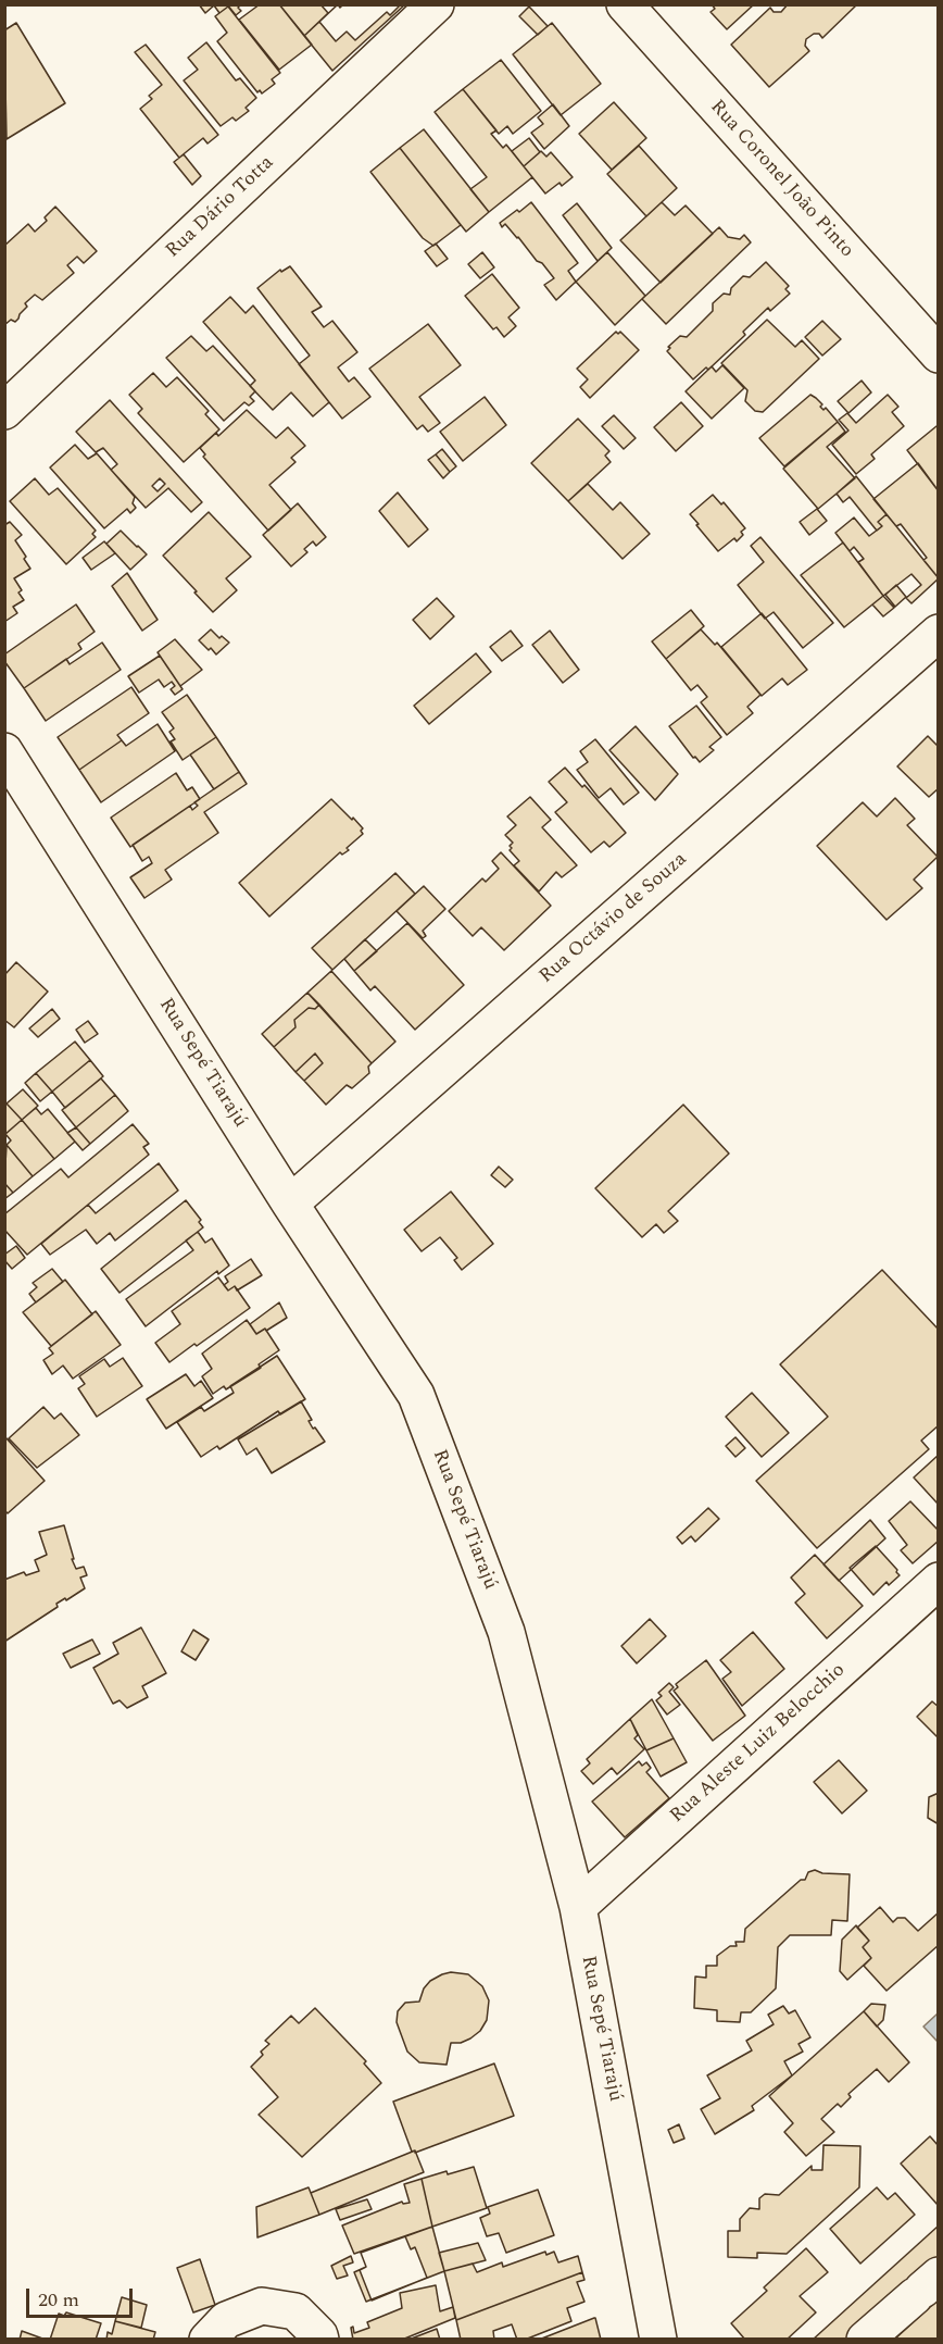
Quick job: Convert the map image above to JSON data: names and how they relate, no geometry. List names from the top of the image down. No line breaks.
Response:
{"streets":{"street":["Rua Coronel João Pinto","Rua Dário Totta","Rua Octávio de Souza","Rua Sepé Tiarajú","Rua Aleste Luiz Belocchio"]},"crossings":[["Rua Octávio de Souza","Rua Sepé Tiarajú"],["Rua Sepé Tiarajú","Rua Aleste Luiz Belocchio"]],"scale_bar":"20 m"}
